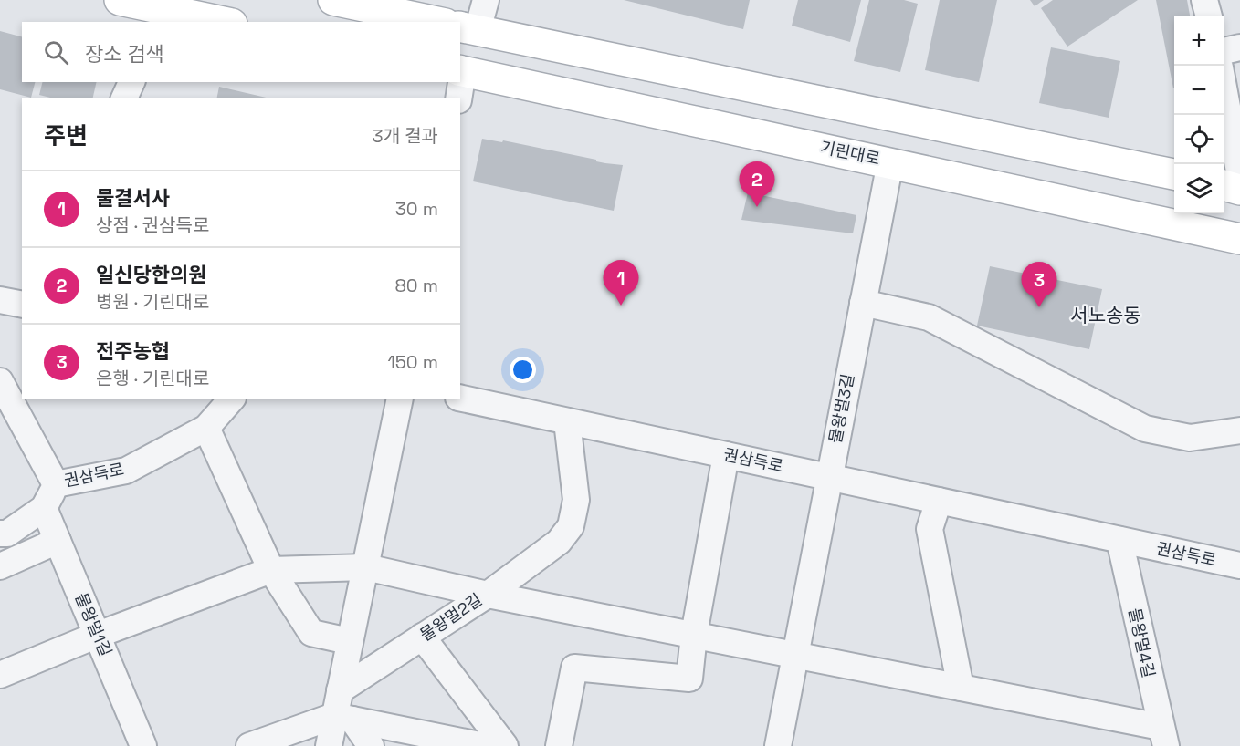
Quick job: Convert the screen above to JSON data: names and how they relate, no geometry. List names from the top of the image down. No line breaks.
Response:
{"streets":{"street":["기린대로","물왕멀3길","권삼득로","물왕멀2길","물왕멀1길","물왕멀4길"]},"crossings":[["기린대로","물왕멀3길"],["물왕멀3길","권삼득로"],["권삼득로","물왕멀4길"],["물왕멀2길","물왕멀1길"]],"districts":["서노송동"],"page":{"map_buttons":["+","−"],"search":"장소 검색","heading":["주변","3개 결과"],"pins":["2","1","3"],"list":[{"mark":"1","name":"물결서사","note":"상점 · 권삼득로","value":"30 m"},{"mark":"2","name":"일신당한의원","note":"병원 · 기린대로","value":"80 m"},{"mark":"3","name":"전주농협","note":"은행 · 기린대로","value":"150 m"}]}}
